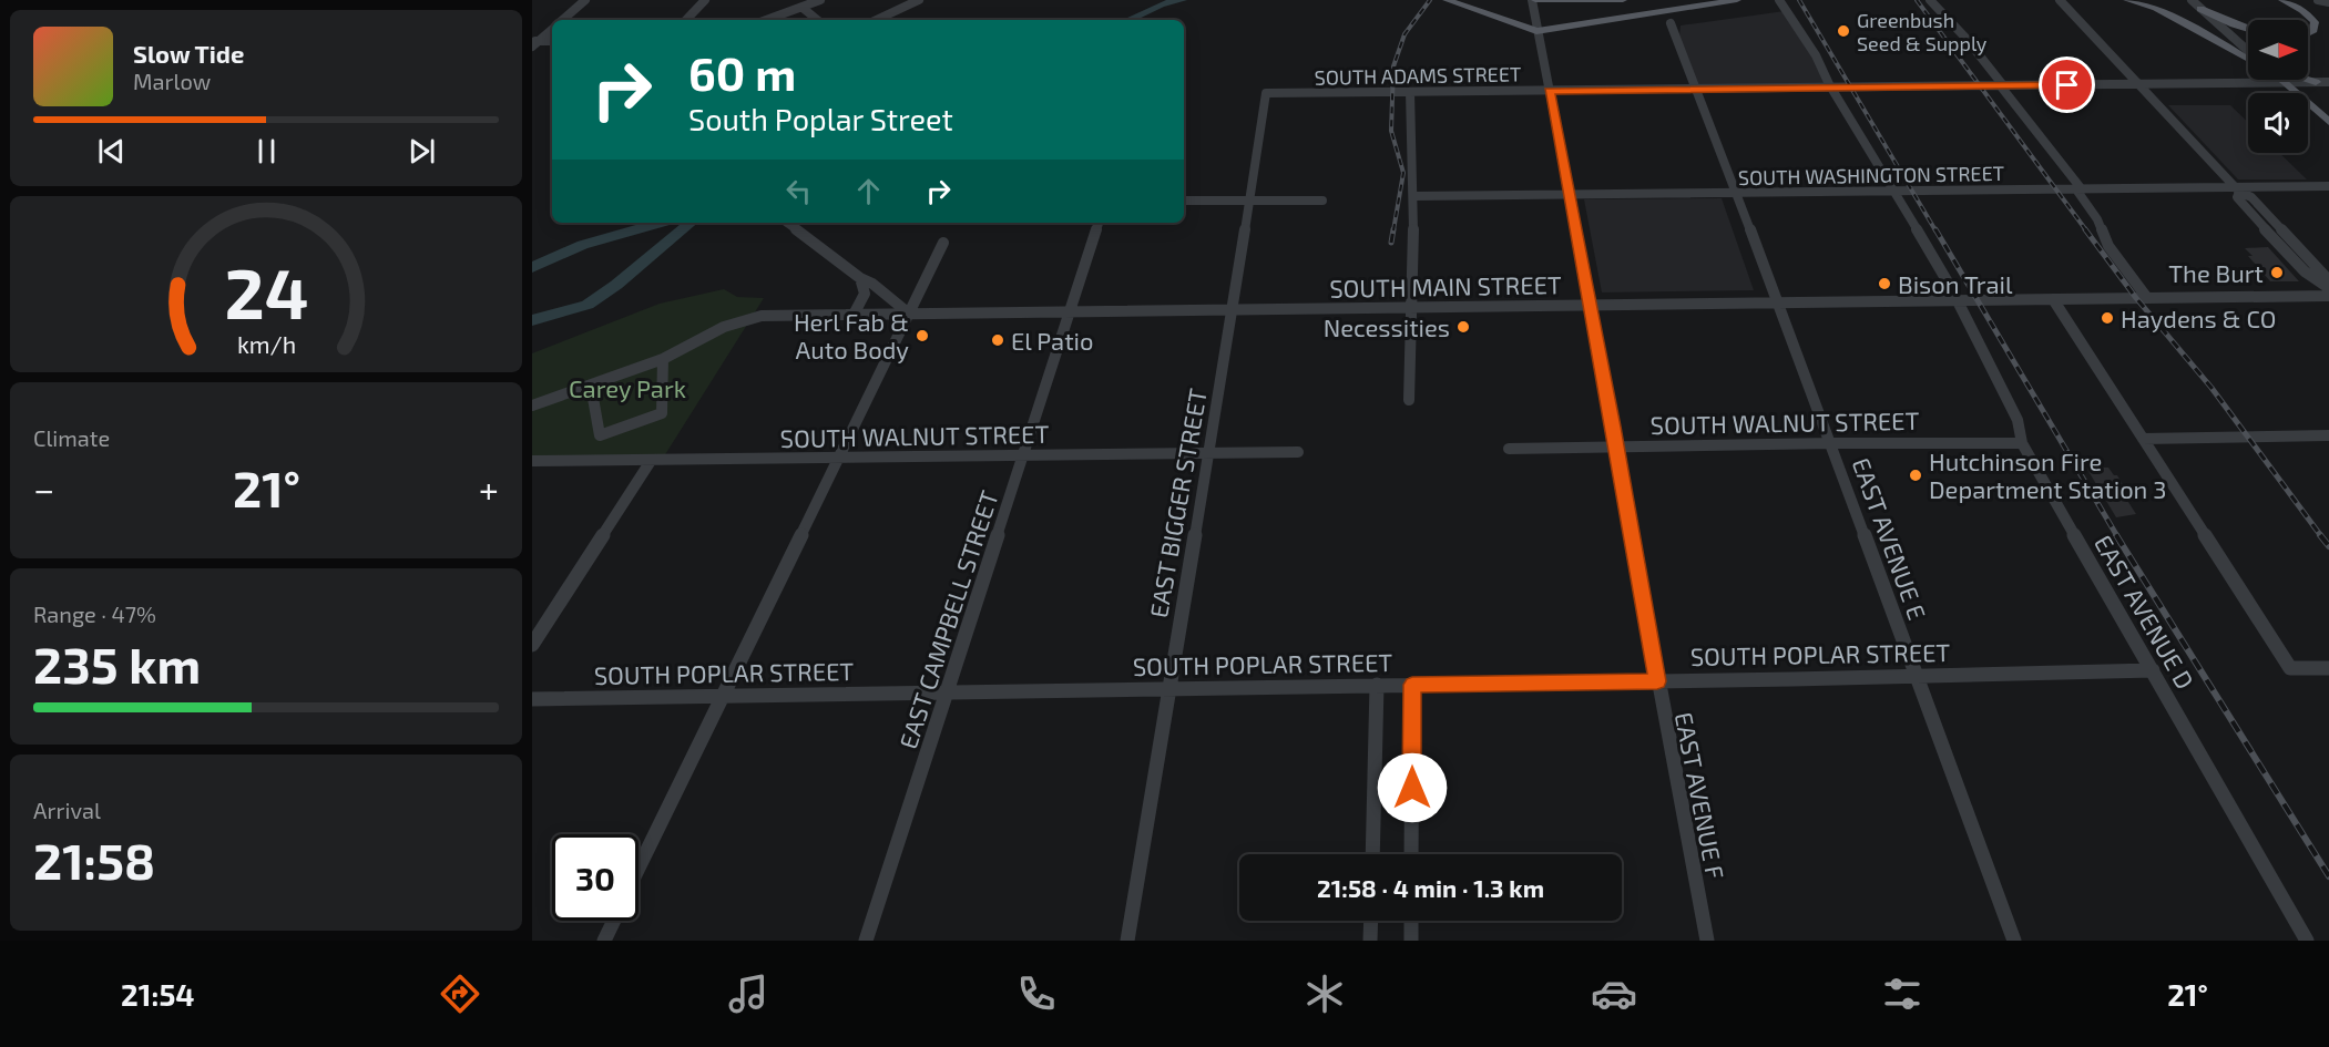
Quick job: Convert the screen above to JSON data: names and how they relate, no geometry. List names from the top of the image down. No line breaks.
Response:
{"streets":{"street":["SOUTH ADAMS STREET","SOUTH WASHINGTON STREET","SOUTH MAIN STREET","SOUTH WALNUT STREET","EAST BIGGER STREET","EAST AVENUE E","EAST AVENUE D","EAST CAMPBELL STREET","SOUTH POPLAR STREET","EAST AVENUE F"]},"crossings":[["SOUTH ADAMS STREET","EAST BIGGER STREET"],["SOUTH ADAMS STREET","EAST AVENUE E"],["SOUTH ADAMS STREET","EAST AVENUE D"],["SOUTH ADAMS STREET","EAST AVENUE F"],["SOUTH WASHINGTON STREET","EAST AVENUE E"],["SOUTH WASHINGTON STREET","EAST AVENUE D"],["SOUTH WASHINGTON STREET","EAST AVENUE F"],["SOUTH MAIN STREET","EAST BIGGER STREET"],["SOUTH MAIN STREET","EAST AVENUE E"],["SOUTH MAIN STREET","EAST AVENUE D"],["SOUTH MAIN STREET","EAST CAMPBELL STREET"],["SOUTH MAIN STREET","EAST AVENUE F"],["SOUTH WALNUT STREET","EAST BIGGER STREET"],["SOUTH WALNUT STREET","EAST AVENUE E"],["SOUTH WALNUT STREET","EAST AVENUE D"],["SOUTH WALNUT STREET","EAST CAMPBELL STREET"],["SOUTH WALNUT STREET","EAST AVENUE F"],["EAST BIGGER STREET","SOUTH POPLAR STREET"],["EAST AVENUE E","SOUTH POPLAR STREET"],["EAST AVENUE D","SOUTH POPLAR STREET"],["EAST CAMPBELL STREET","SOUTH POPLAR STREET"],["SOUTH POPLAR STREET","EAST AVENUE F"]],"parks":["Carey Park"],"places":["Greenbush Seed & Supply","The Burt","Bison Trail","Haydens & CO","Necessities","Herl Fab & Auto Body","El Patio","Hutchinson Fire Department Station 3"],"north":"right","page":{"turn":["60 m","South Poplar Street"],"song":["Slow Tide","Marlow"],"tile":["Climate",["Range · 47%","235 km"],["Arrival","21:58"]],"heat":["−","21°","+"],"limit":"30","trip":"21:58 · 4 min · 1.3 km","tabs":["21:54","21°"],"gauge":["24","km/h"]}}
